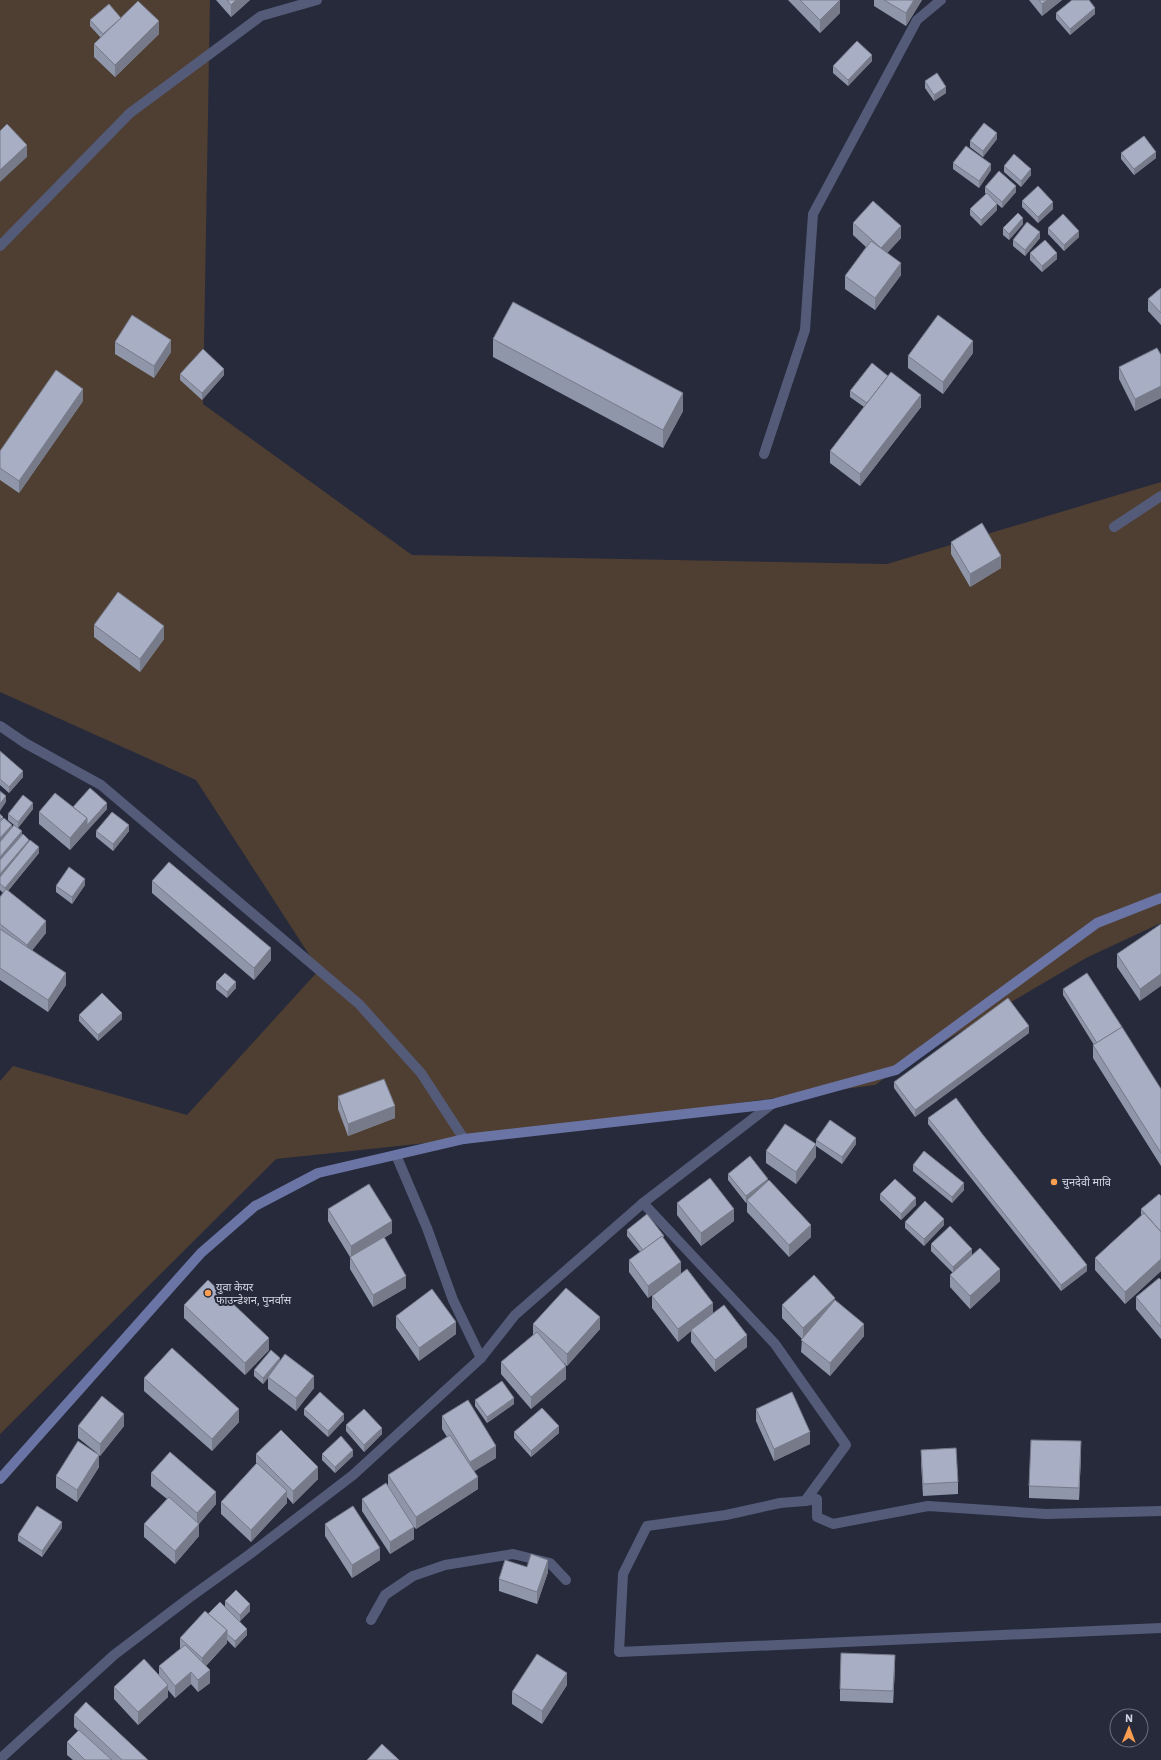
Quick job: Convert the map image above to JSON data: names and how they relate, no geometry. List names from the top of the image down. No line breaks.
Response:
{"places":["चुनदेवी मावि","युवा केयर फाउन्डेशन, पुनर्वास"],"north":"top"}
